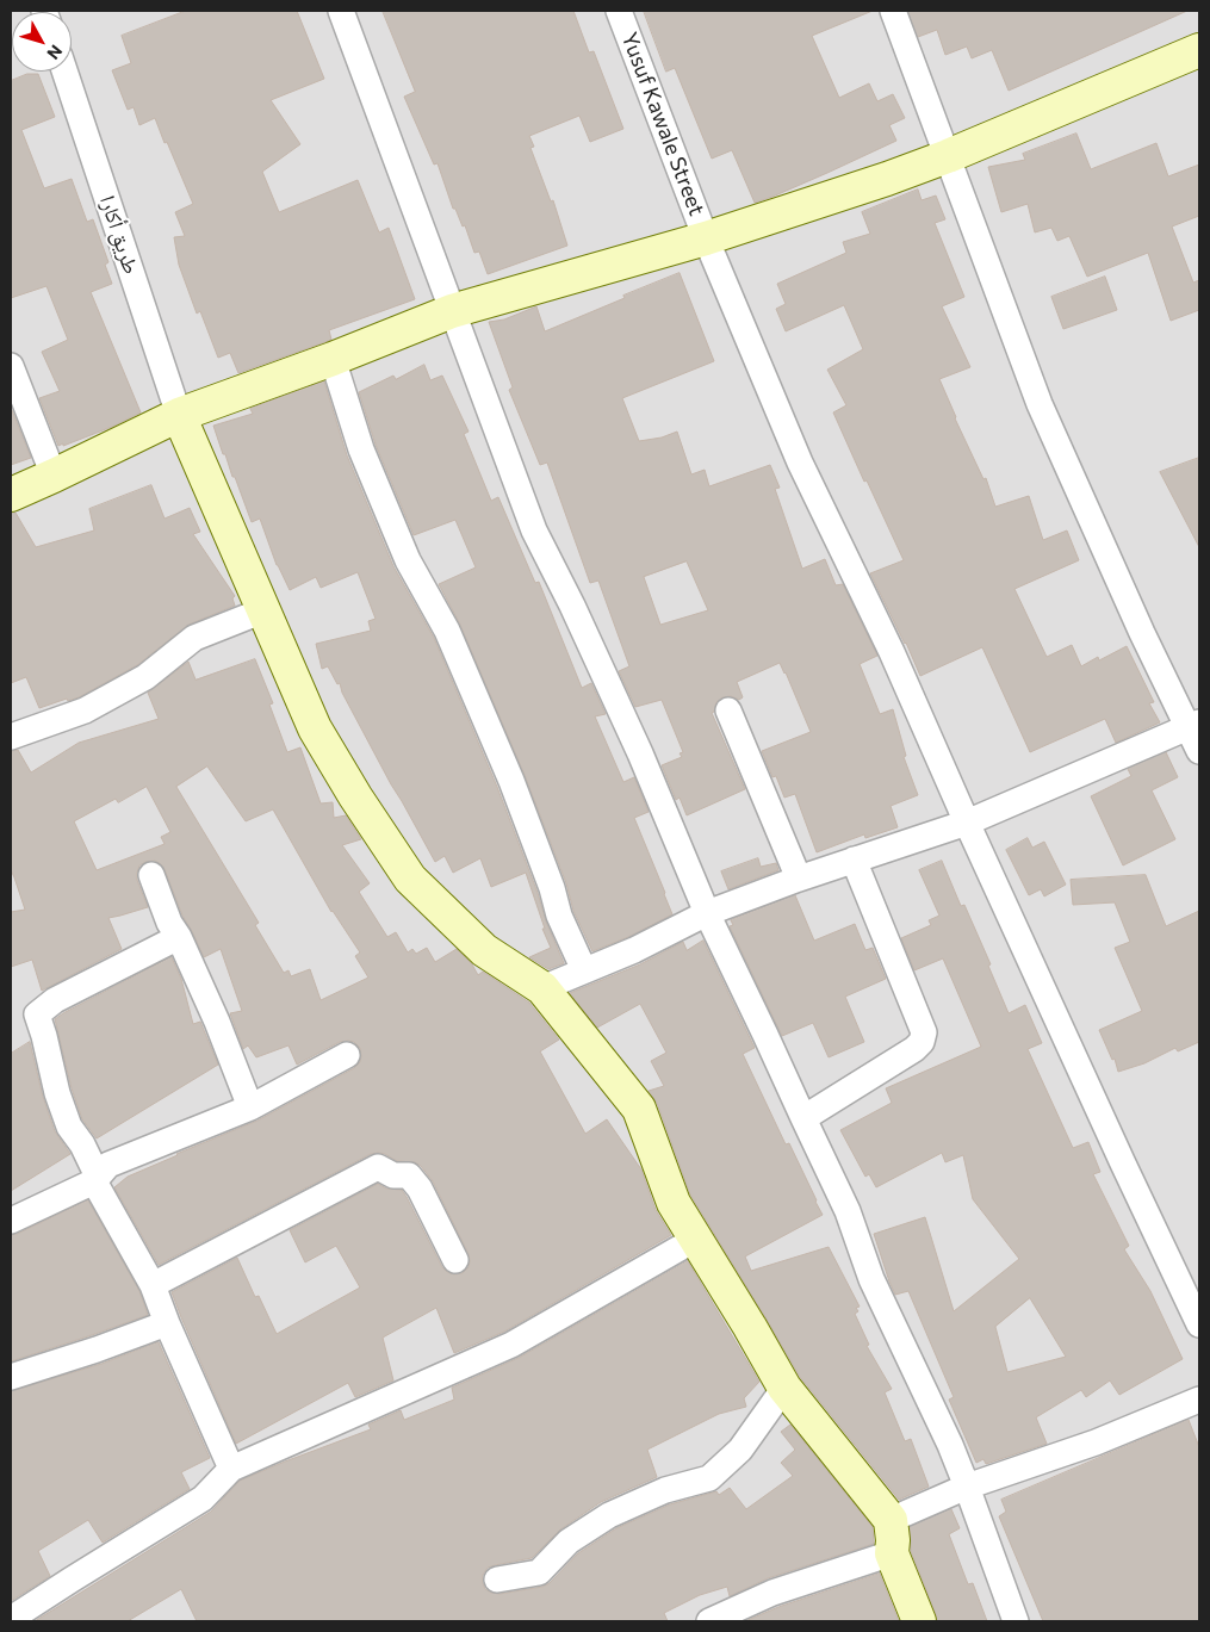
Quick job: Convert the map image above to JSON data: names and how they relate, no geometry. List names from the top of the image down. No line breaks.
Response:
{"streets":{"street":["Yusuf Kawale Street","طريق أكارا"]},"north":"bottom right"}
